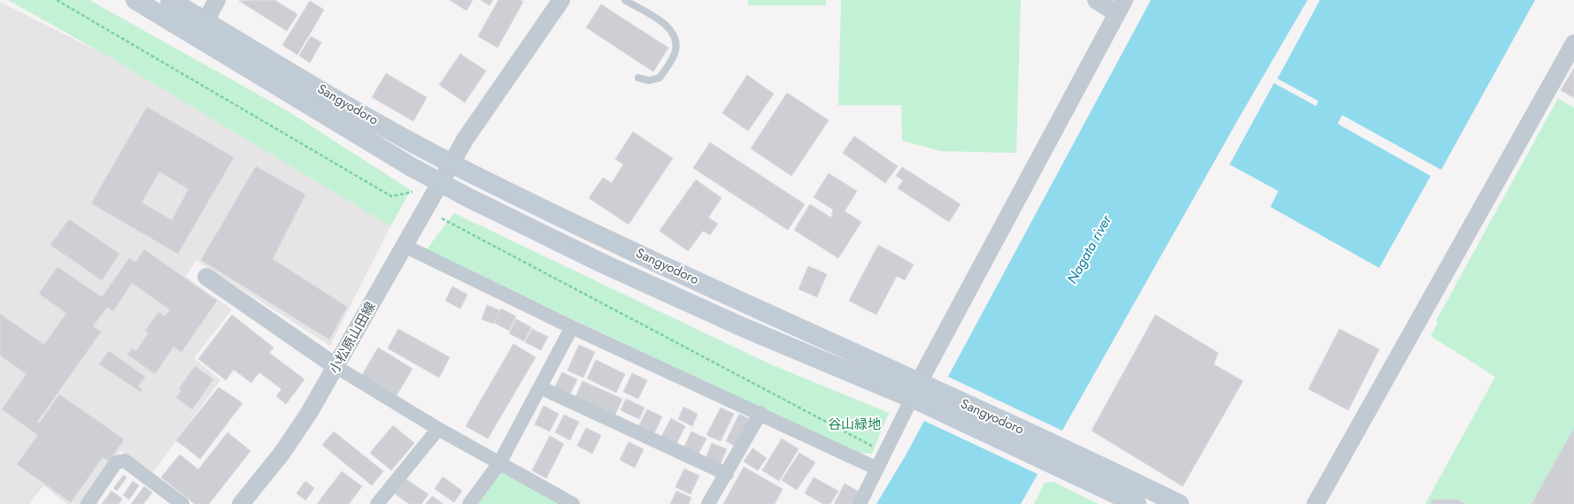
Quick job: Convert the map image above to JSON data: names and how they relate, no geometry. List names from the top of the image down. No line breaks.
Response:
{"streets":{"main road":["Sangyodoro"],"street":["小松原山田線"]},"crossings":[["Sangyodoro","小松原山田線"]],"water":["Nagata river"],"parks":["谷山緑地"]}
